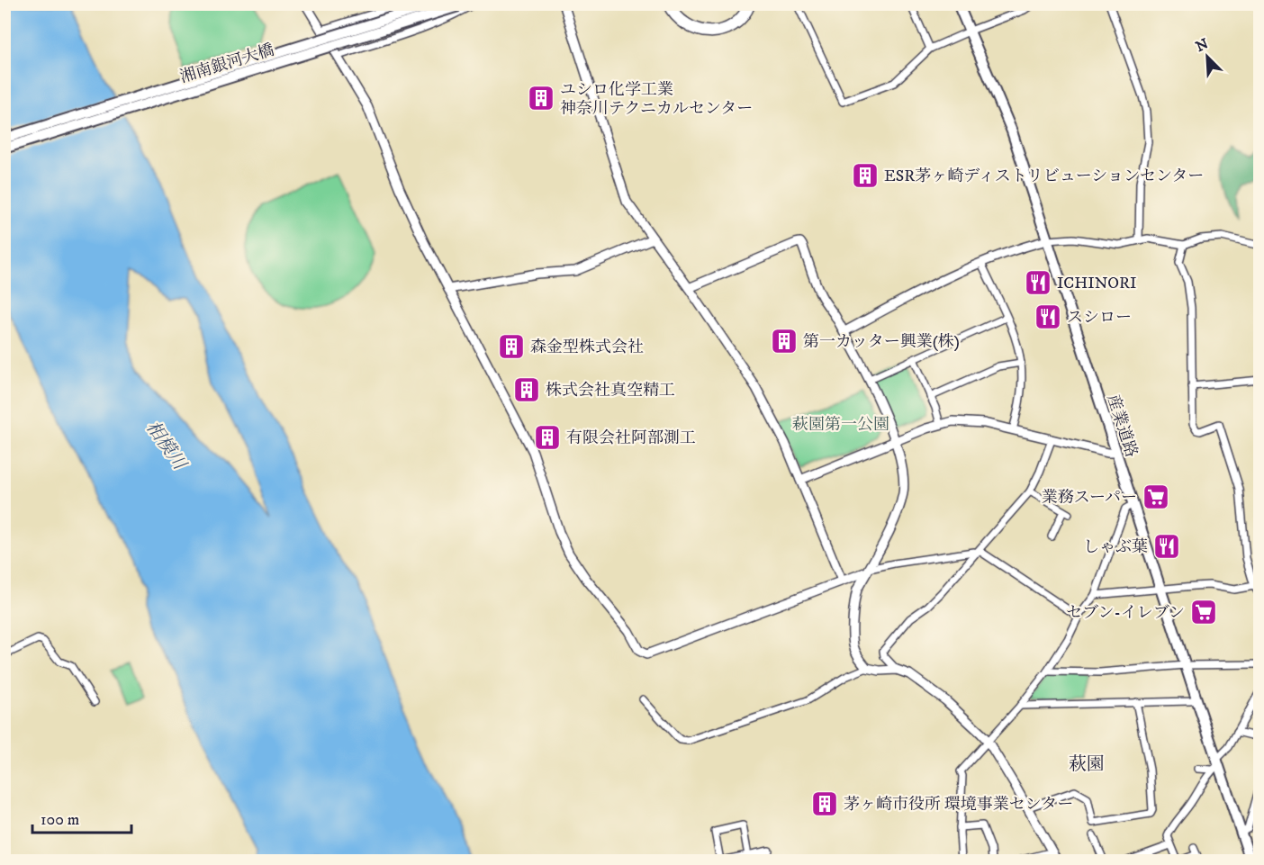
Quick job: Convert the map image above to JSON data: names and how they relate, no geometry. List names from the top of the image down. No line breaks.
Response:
{"streets":{"main road":["湘南銀河大橋","産業道路"]},"districts":["萩園"],"water":["相模川"],"parks":["萩園第一公園"],"places":{"building":["ユシロ化学工業 神奈川テクニカルセンター","ESR茅ヶ崎ディストリビューションセンター","第一カッター興業(株)","森金型株式会社","株式会社真空精工","有限会社阿部測工","茅ヶ崎市役所 環境事業センター"],"restaurant":["ICHINORI","スシロー","しゃぶ葉"],"supermarket":["業務スーパー","セブン-イレブン"]},"scale_bar":"100 m","north":"top left"}
